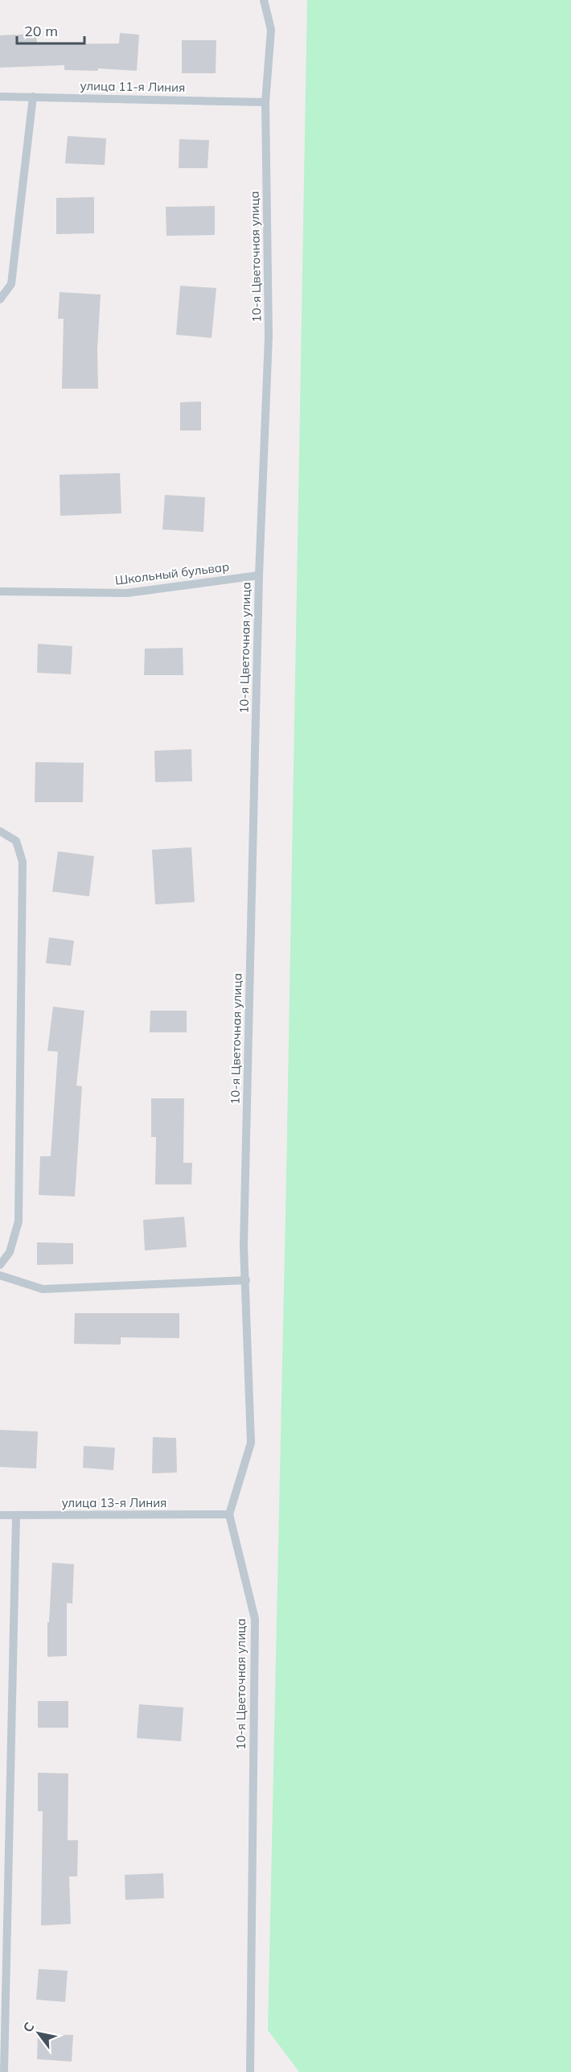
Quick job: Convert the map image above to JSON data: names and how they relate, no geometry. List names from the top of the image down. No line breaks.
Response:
{"streets":{"lane":["улица 11-я Линия","10-я Цветочная улица","Школьный бульвар","улица 13-я Линия"]},"crossings":[["улица 11-я Линия","10-я Цветочная улица"],["10-я Цветочная улица","Школьный бульвар"],["10-я Цветочная улица","улица 13-я Линия"]],"scale_bar":"20 m","north":"top left"}
